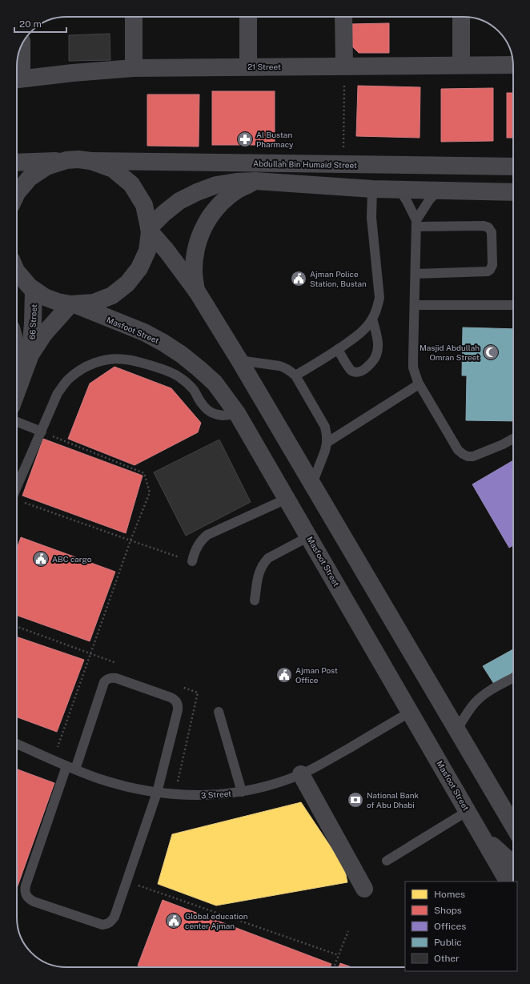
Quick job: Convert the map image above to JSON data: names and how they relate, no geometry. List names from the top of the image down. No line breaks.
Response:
{"streets":{"street":["21 Street","Abdullah Bin Humaid Street","66 Street","Masfoot Street"],"lane":["3 Street"]},"crossings":[["66 Street","Masfoot Street"],["Masfoot Street","3 Street"]],"places":{"pharmacy":["Al Bustan Pharmacy"],"public building":["Ajman Police Station, Bustan","ABC cargo","Ajman Post Office","Global education center Ajman"],"mosque":["Masjid Abdullah Omran Street"],"bank":["National Bank of Abu Dhabi"]},"legend":["Homes","Shops","Offices","Public","Other"],"scale_bar":"20 m"}
